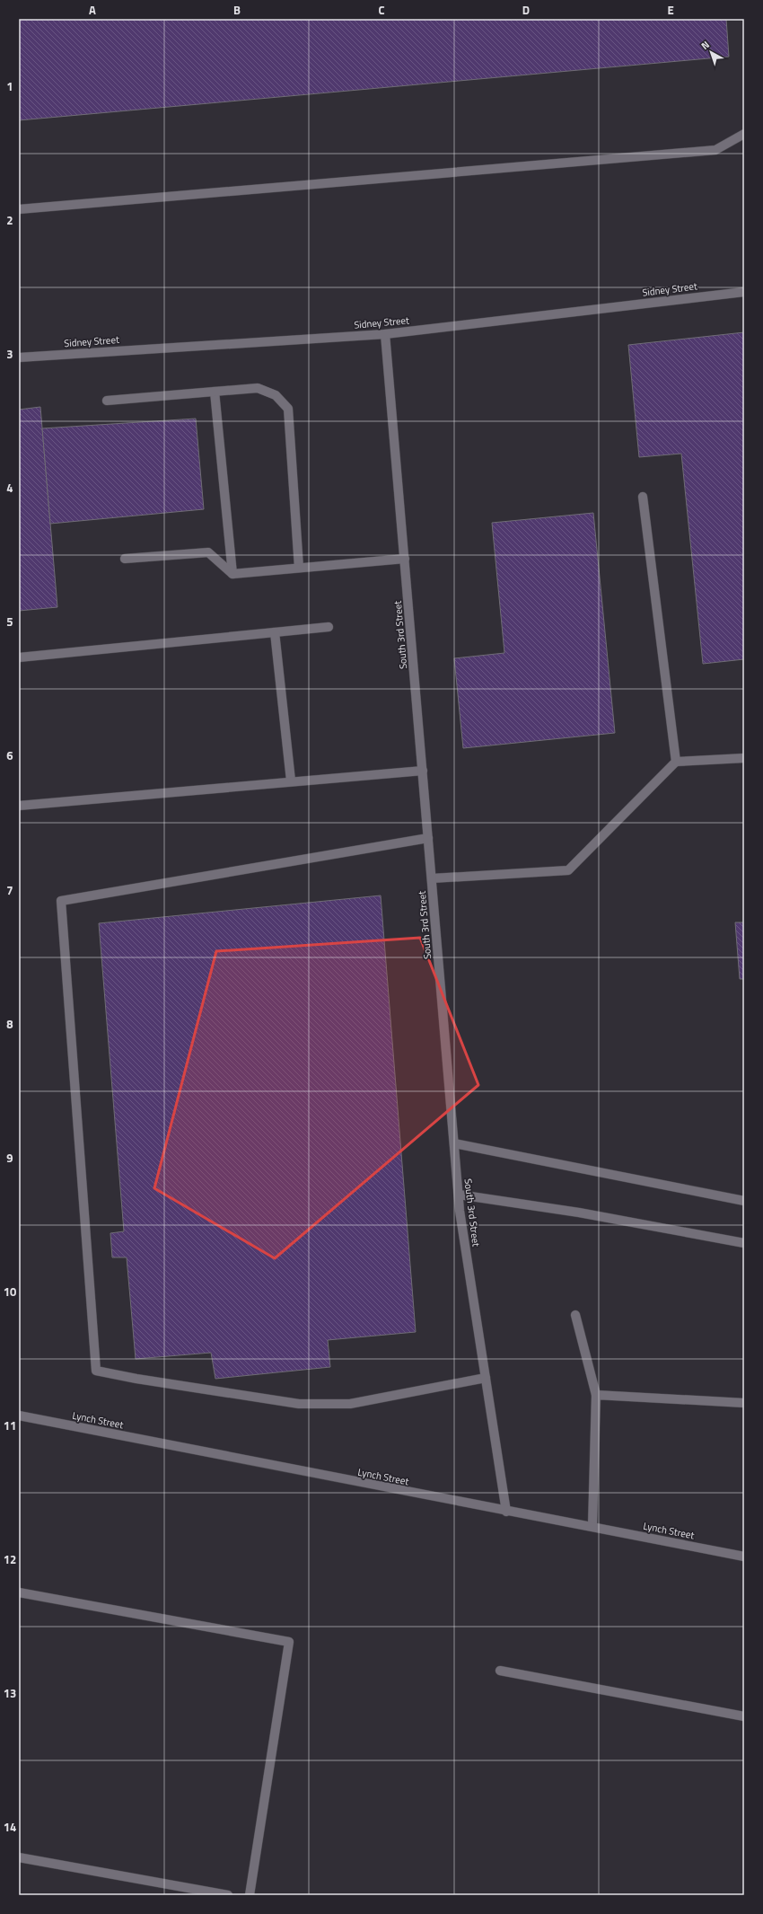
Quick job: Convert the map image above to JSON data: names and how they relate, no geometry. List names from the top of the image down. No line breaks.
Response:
{"streets":{"street":["Sidney Street","South 3rd Street","Lynch Street"]},"crossings":[["Sidney Street","South 3rd Street"],["South 3rd Street","Lynch Street"]],"north":"top left","grid":{"columns":["A","B","C","D","E"],"rows":["1","2","3","4","5","6","7","8","9","10","11","12","13","14"]}}
